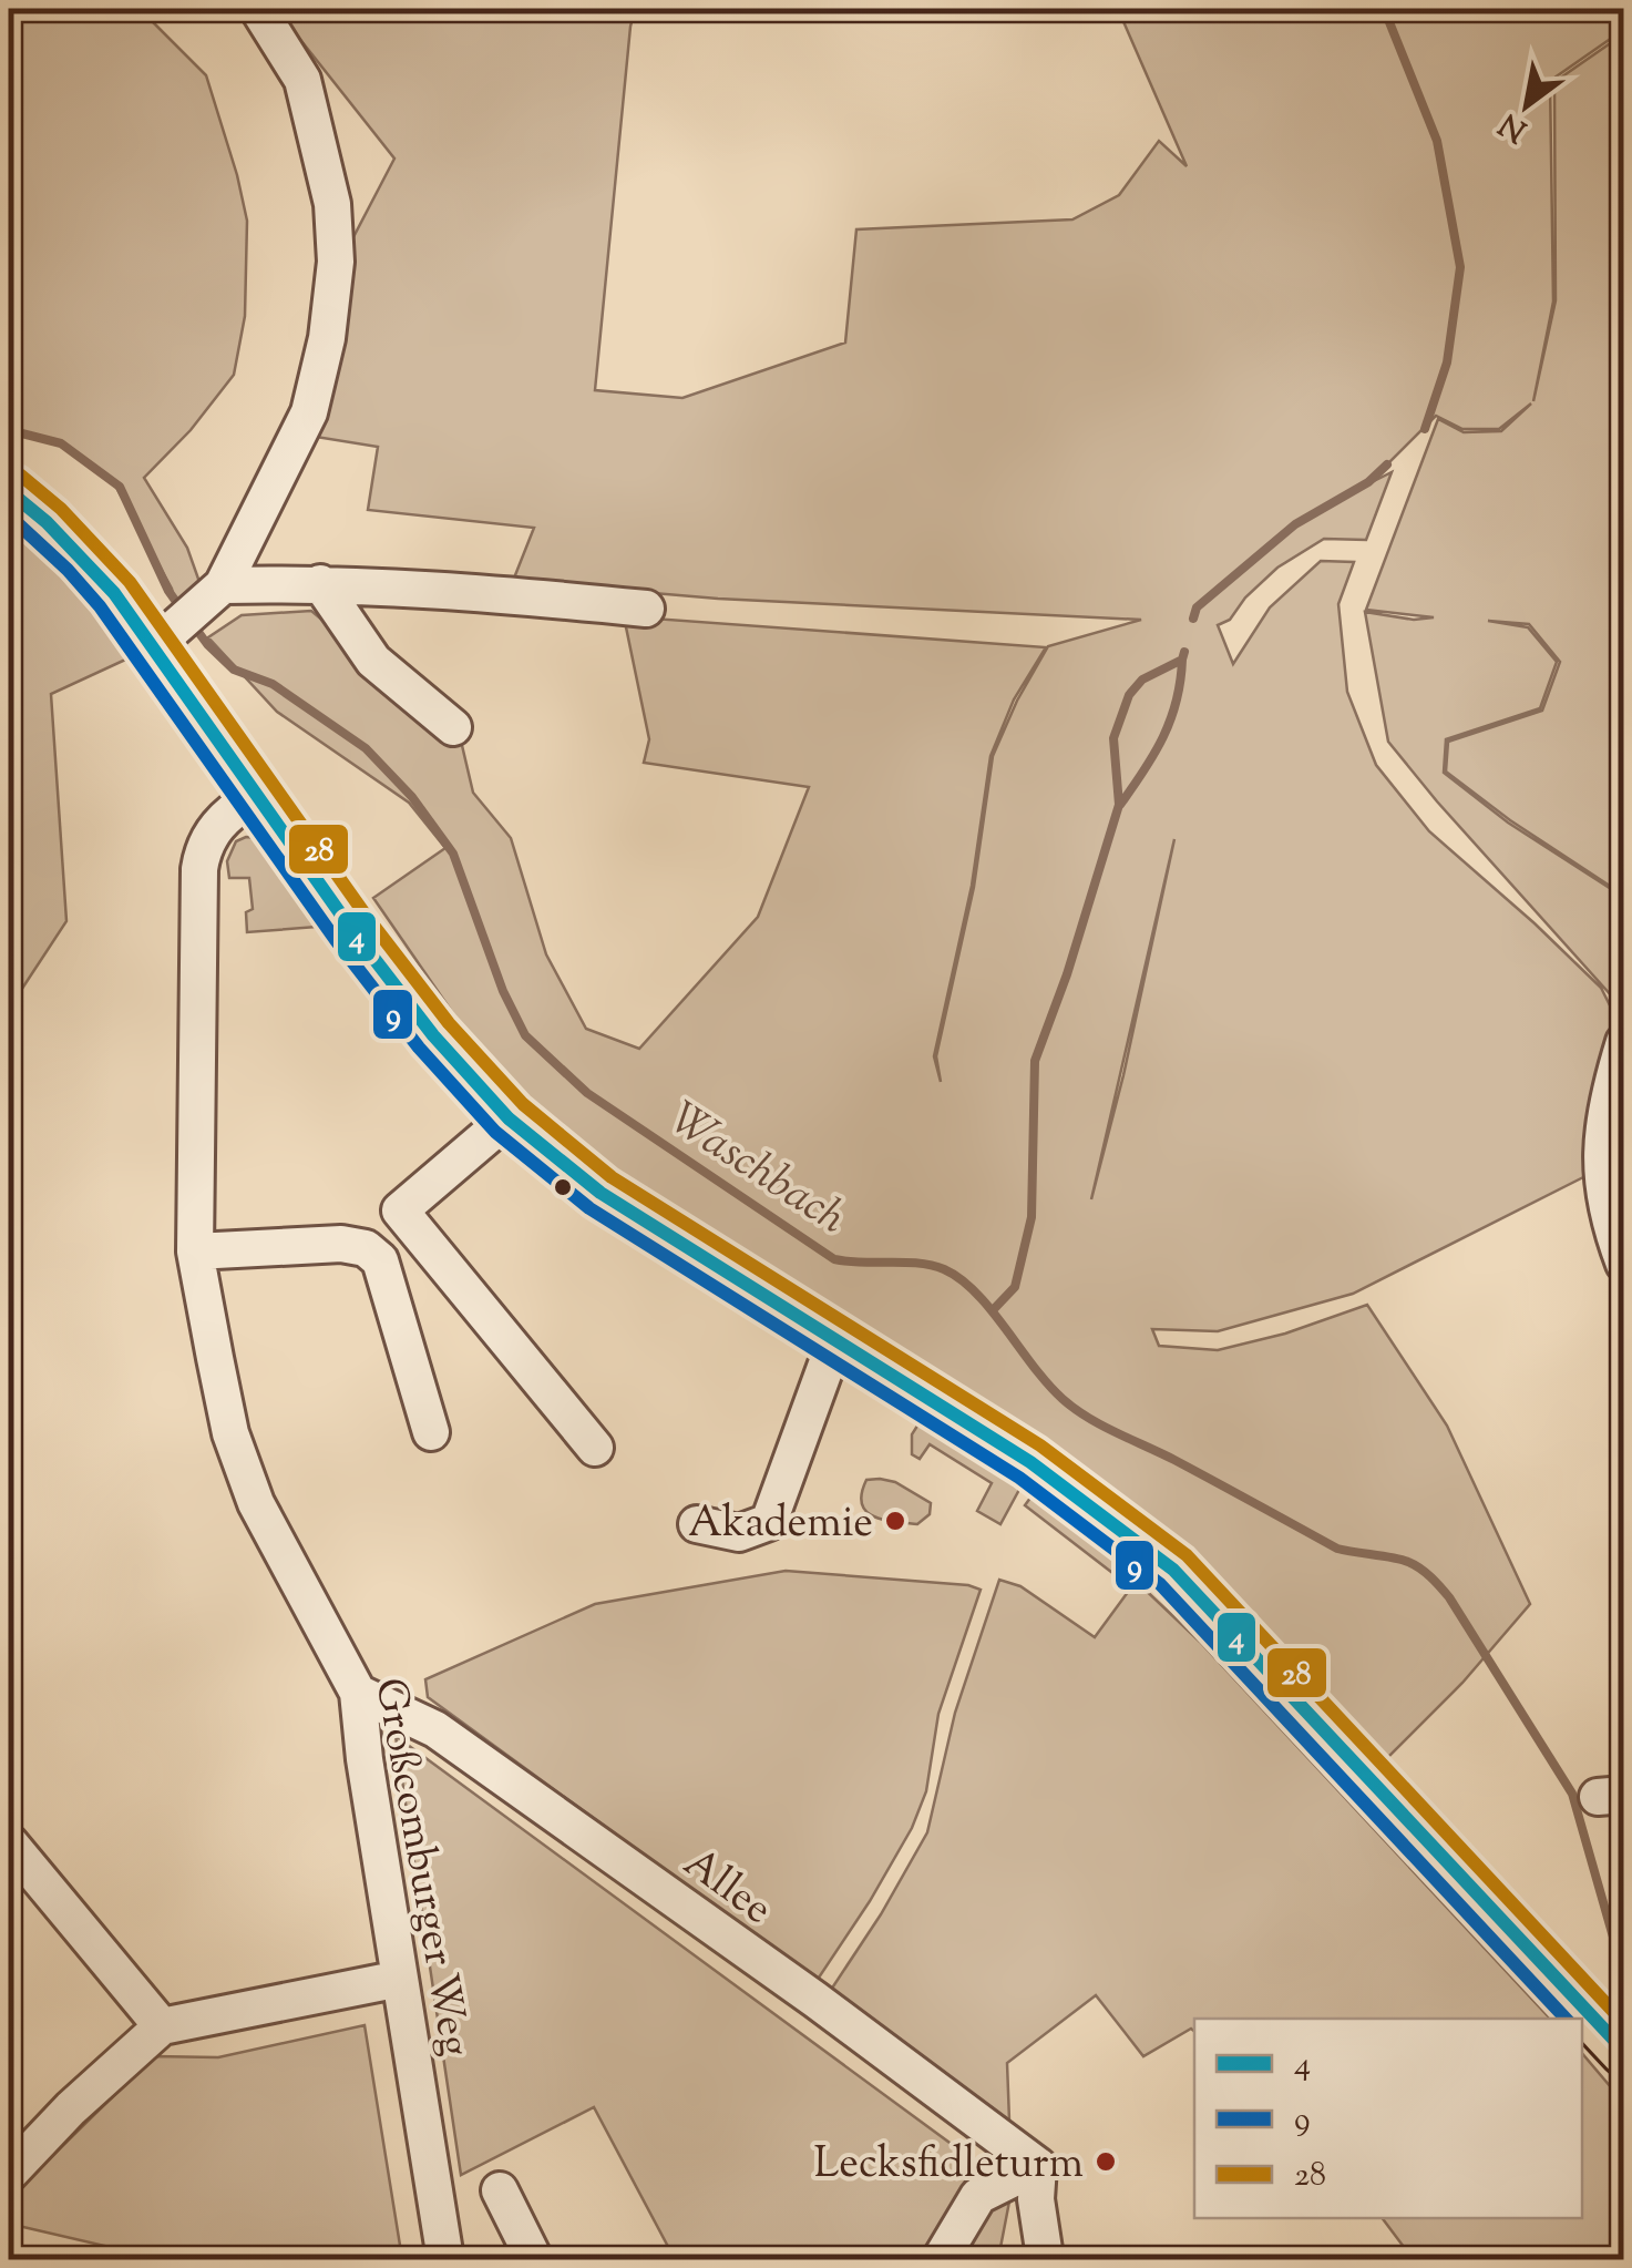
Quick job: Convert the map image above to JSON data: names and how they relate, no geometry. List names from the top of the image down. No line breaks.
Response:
{"streets":{"street":["Großcomburger Weg","Allee"]},"crossings":[["Großcomburger Weg","Allee"]],"water":["Waschbach"],"places":["Akademie","Lecksfidleturm"],"lines":["transit line 28","transit line 4","transit line 9"],"legend":["4","9","28"],"north":"bottom left"}
